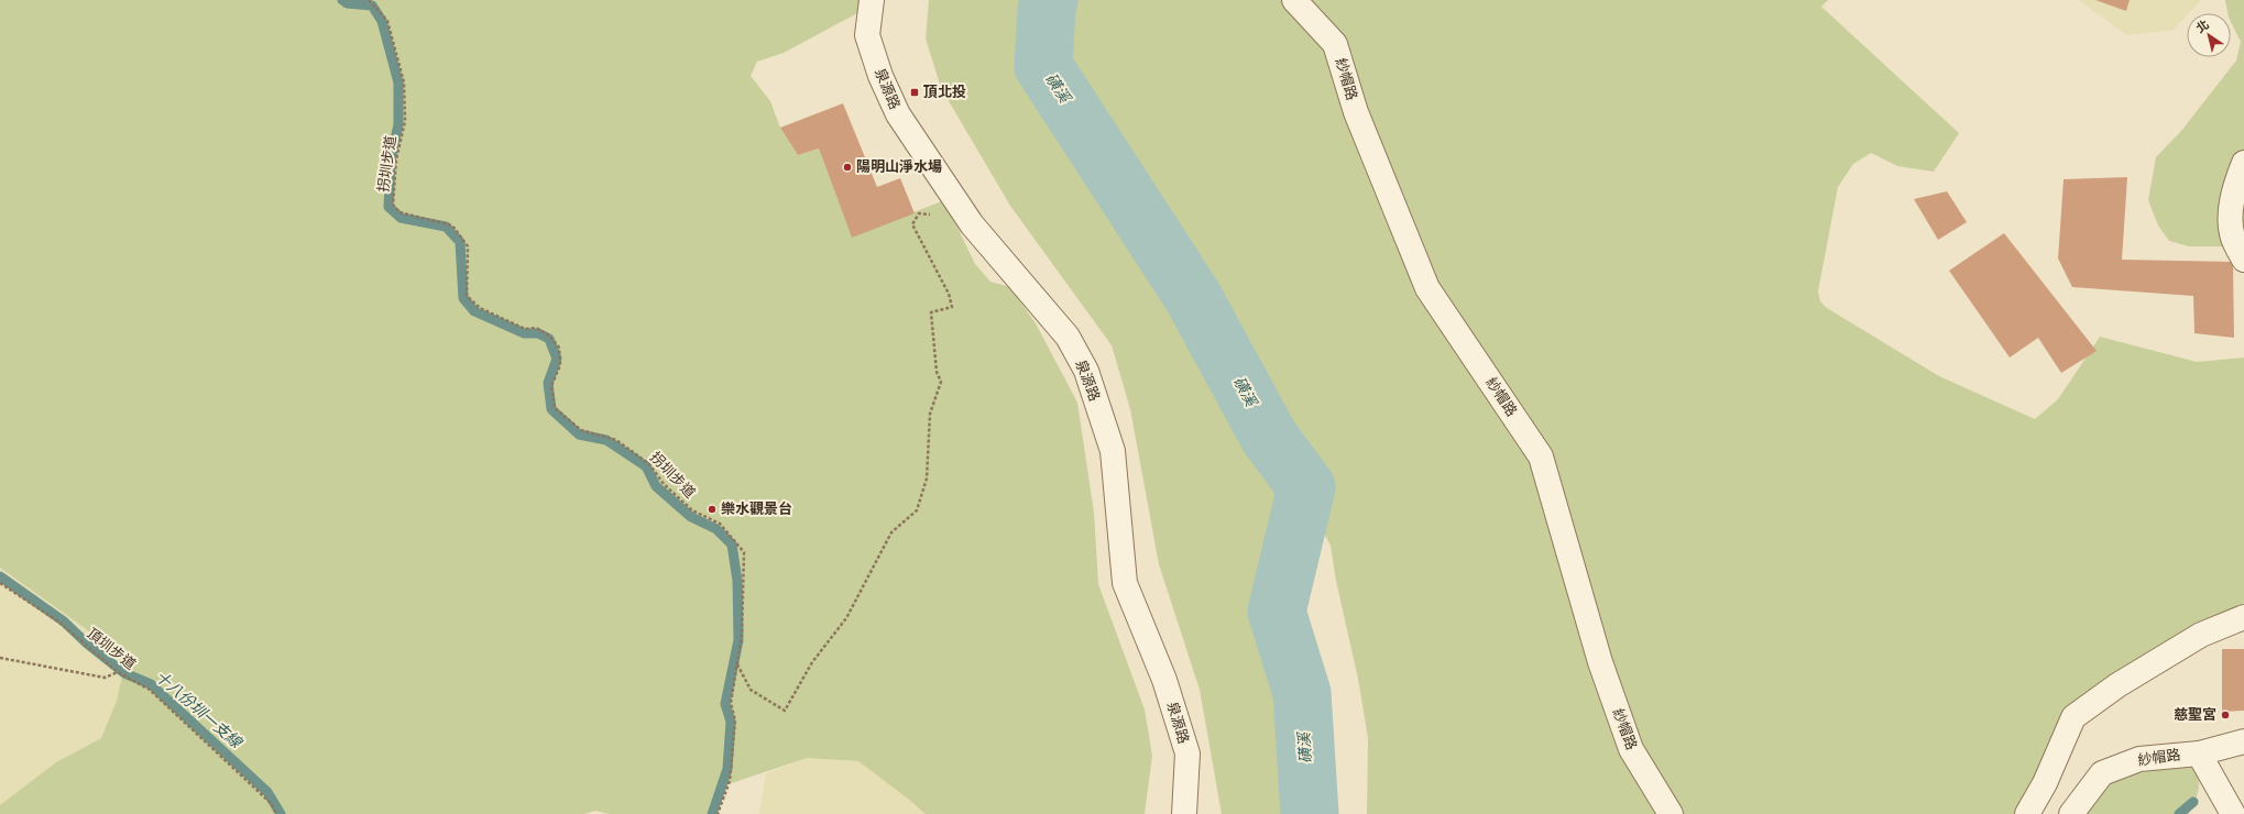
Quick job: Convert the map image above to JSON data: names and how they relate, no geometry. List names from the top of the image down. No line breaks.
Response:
{"streets":{"street":["紗帽路","泉源路"],"path":["拐圳步道","頂圳步道"]},"water":["磺溪","十八份圳一支線"],"places":{"transit":["頂北投"],"other":["陽明山淨水場","樂水觀景台","慈聖宮"]},"north":"top left"}
